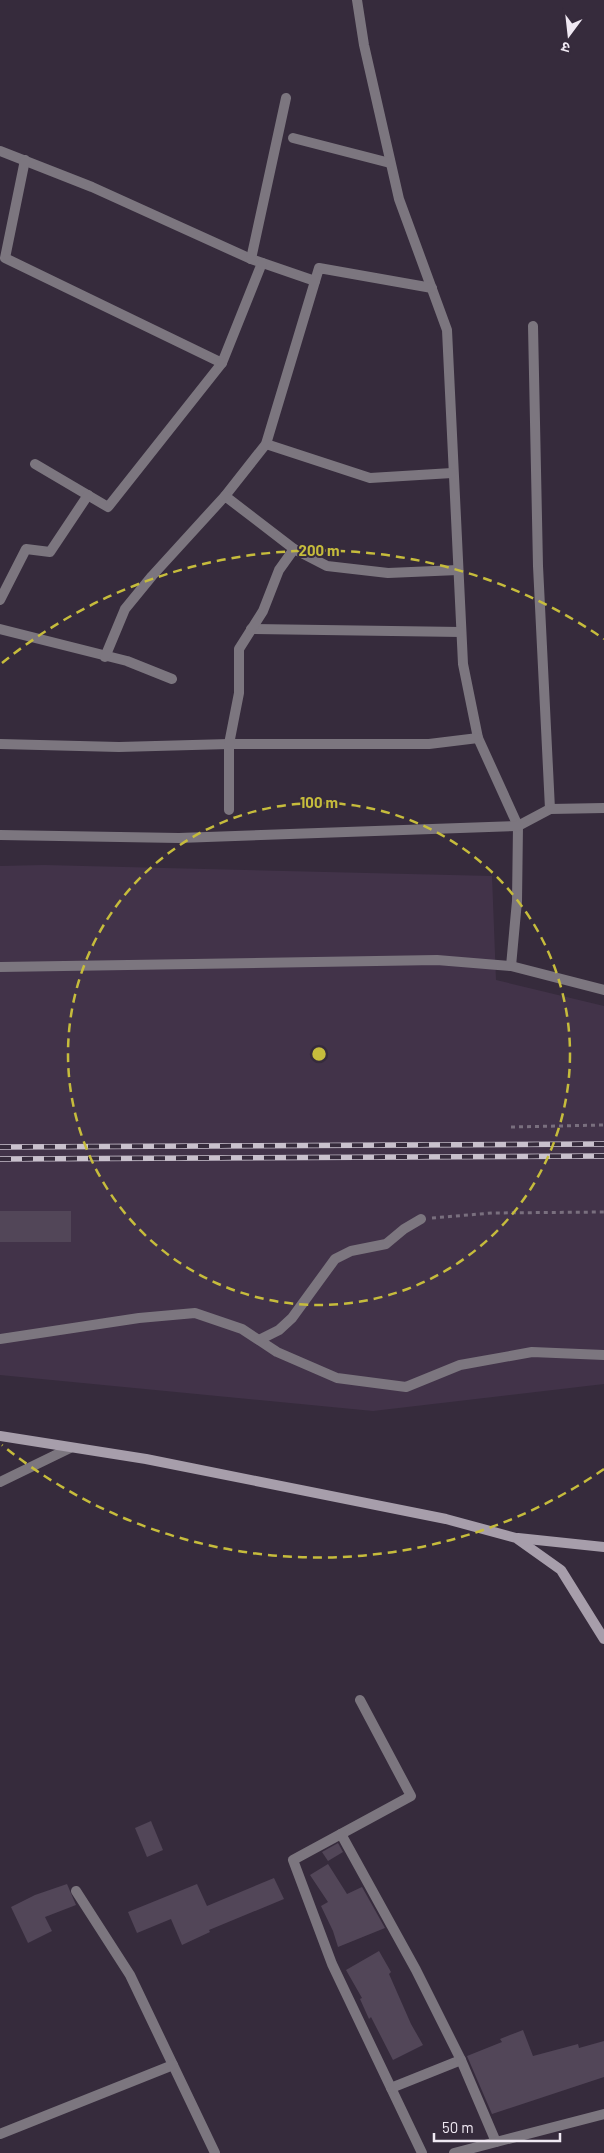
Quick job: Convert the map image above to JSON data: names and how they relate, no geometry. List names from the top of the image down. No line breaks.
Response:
{"scale_bar":"50 m","north":"bottom","rings":["200 m","100 m"]}
